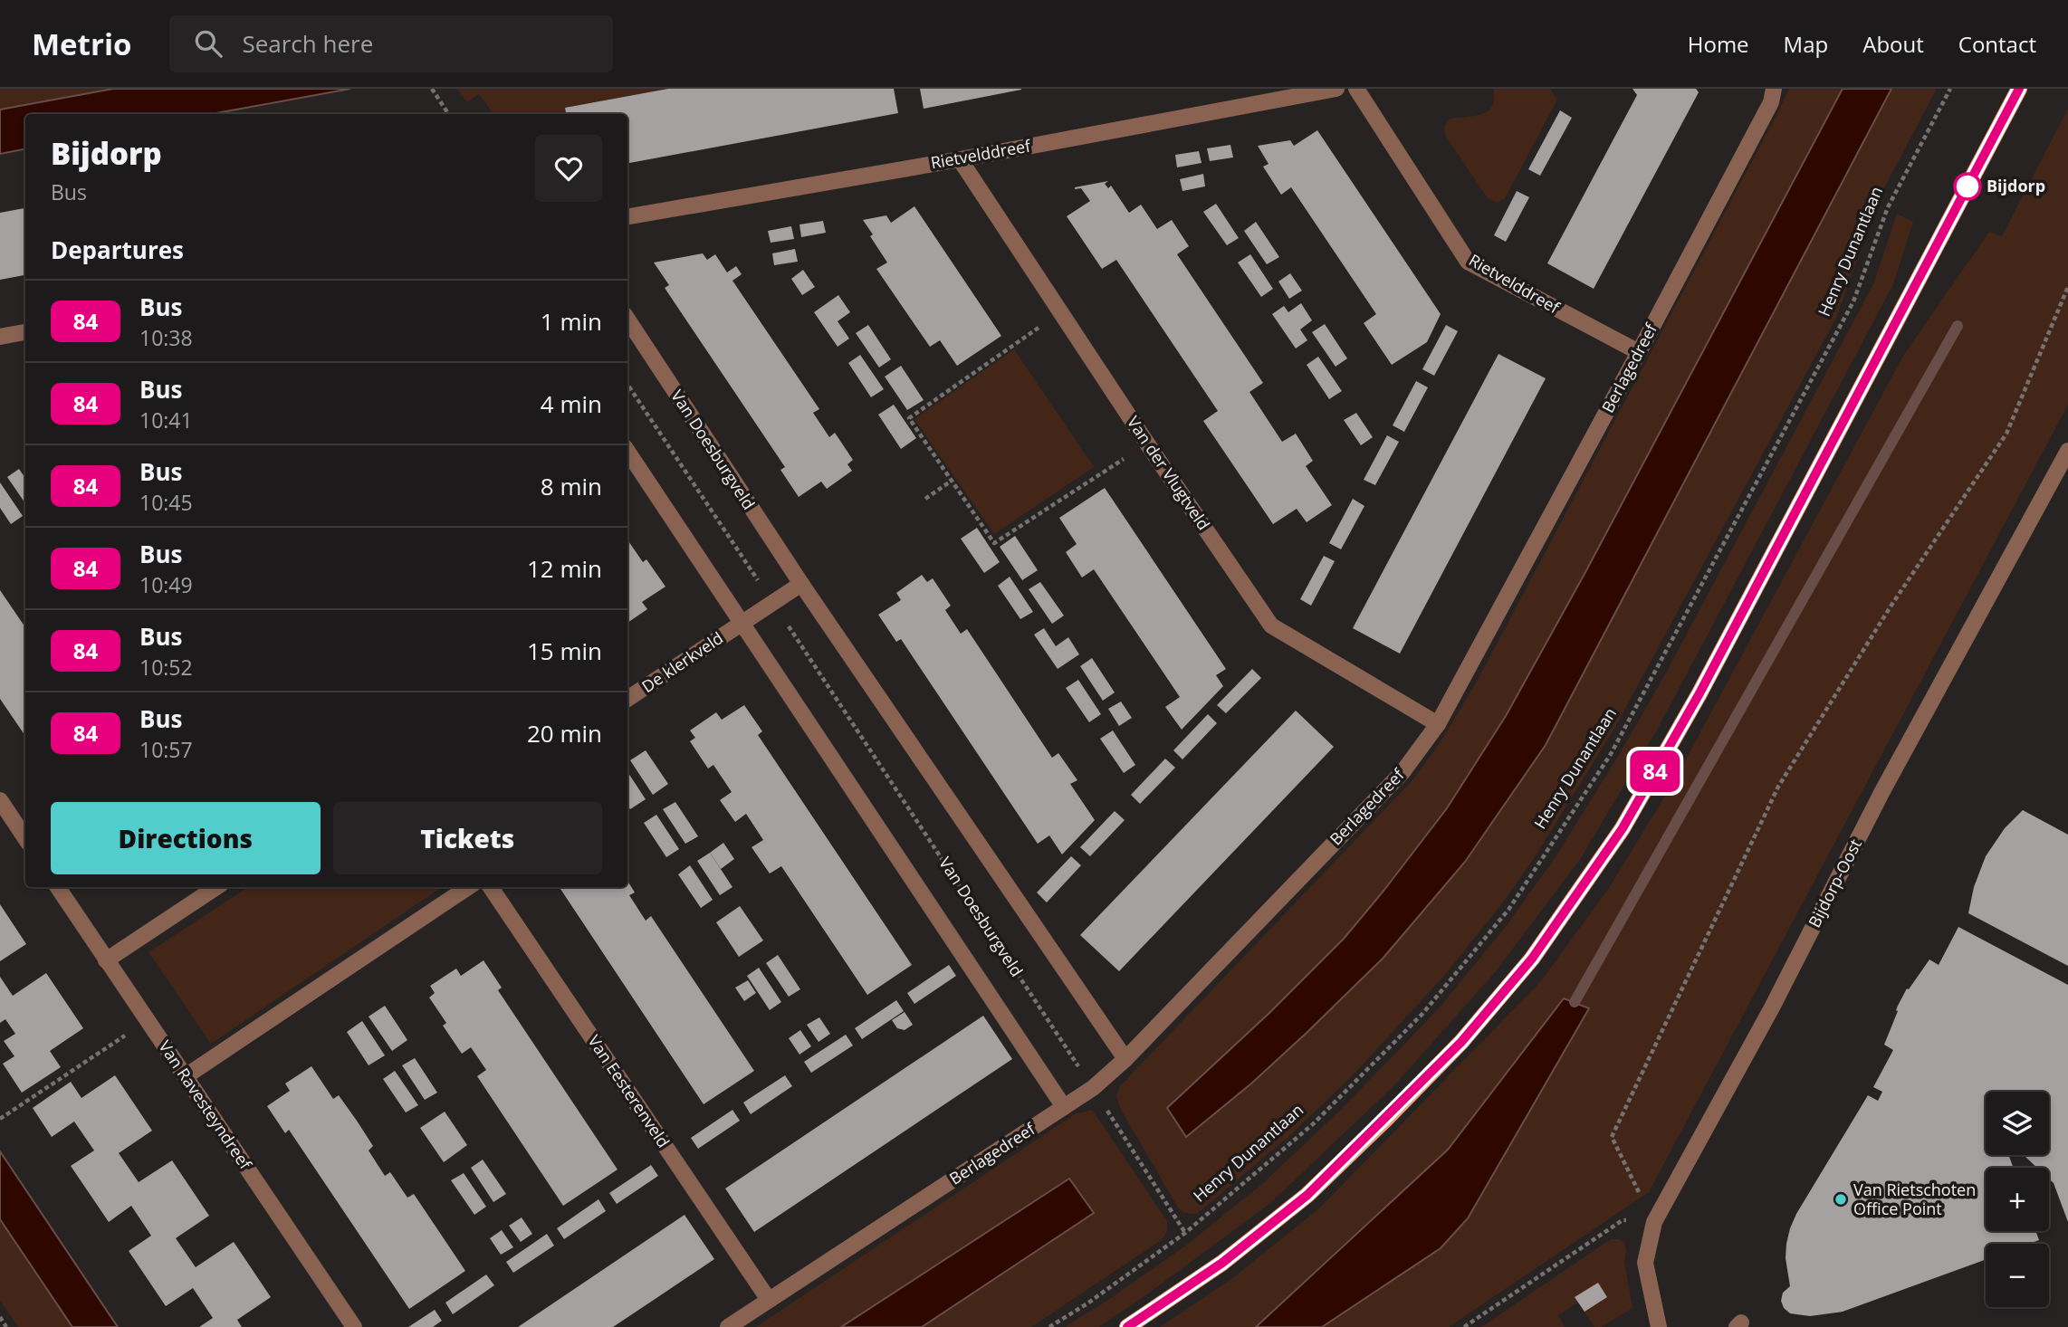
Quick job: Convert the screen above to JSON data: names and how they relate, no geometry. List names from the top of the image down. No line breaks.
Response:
{"streets":{"street":["Rietvelddreef","Berlagedreef","Van Doesburgveld","Van der Vlugtveld","De klerkveld","Bijdorp-Oost","Van Eesterenveld","Van Ravesteyndreef"],"path":["Henry Dunantlaan"]},"crossings":[["Rietvelddreef","Berlagedreef"],["Rietvelddreef","Van der Vlugtveld"],["Henry Dunantlaan","Van Doesburgveld"],["Berlagedreef","Van Doesburgveld"],["Berlagedreef","Van der Vlugtveld"],["Berlagedreef","Van Eesterenveld"]],"places":["Bijdorp","Van Rietschoten Office Point"],"lines":["bus line 84"],"page":{"header":"Metrio","search":"Search here","nav":["Home","Map","About","Contact"],"on_map":"84","heading":[["Bijdorp","Bus"],"Departures"],"list":[{"mark":"84","name":"Bus","note":"10:38","value":"1 min"},{"mark":"84","name":"Bus","note":"10:41","value":"4 min"},{"mark":"84","name":"Bus","note":"10:45","value":"8 min"},{"mark":"84","name":"Bus","note":"10:49","value":"12 min"},{"mark":"84","name":"Bus","note":"10:52","value":"15 min"},{"mark":"84","name":"Bus","note":"10:57","value":"20 min"}],"buttons":["Directions","Tickets"],"map_buttons":["+","−"]}}
